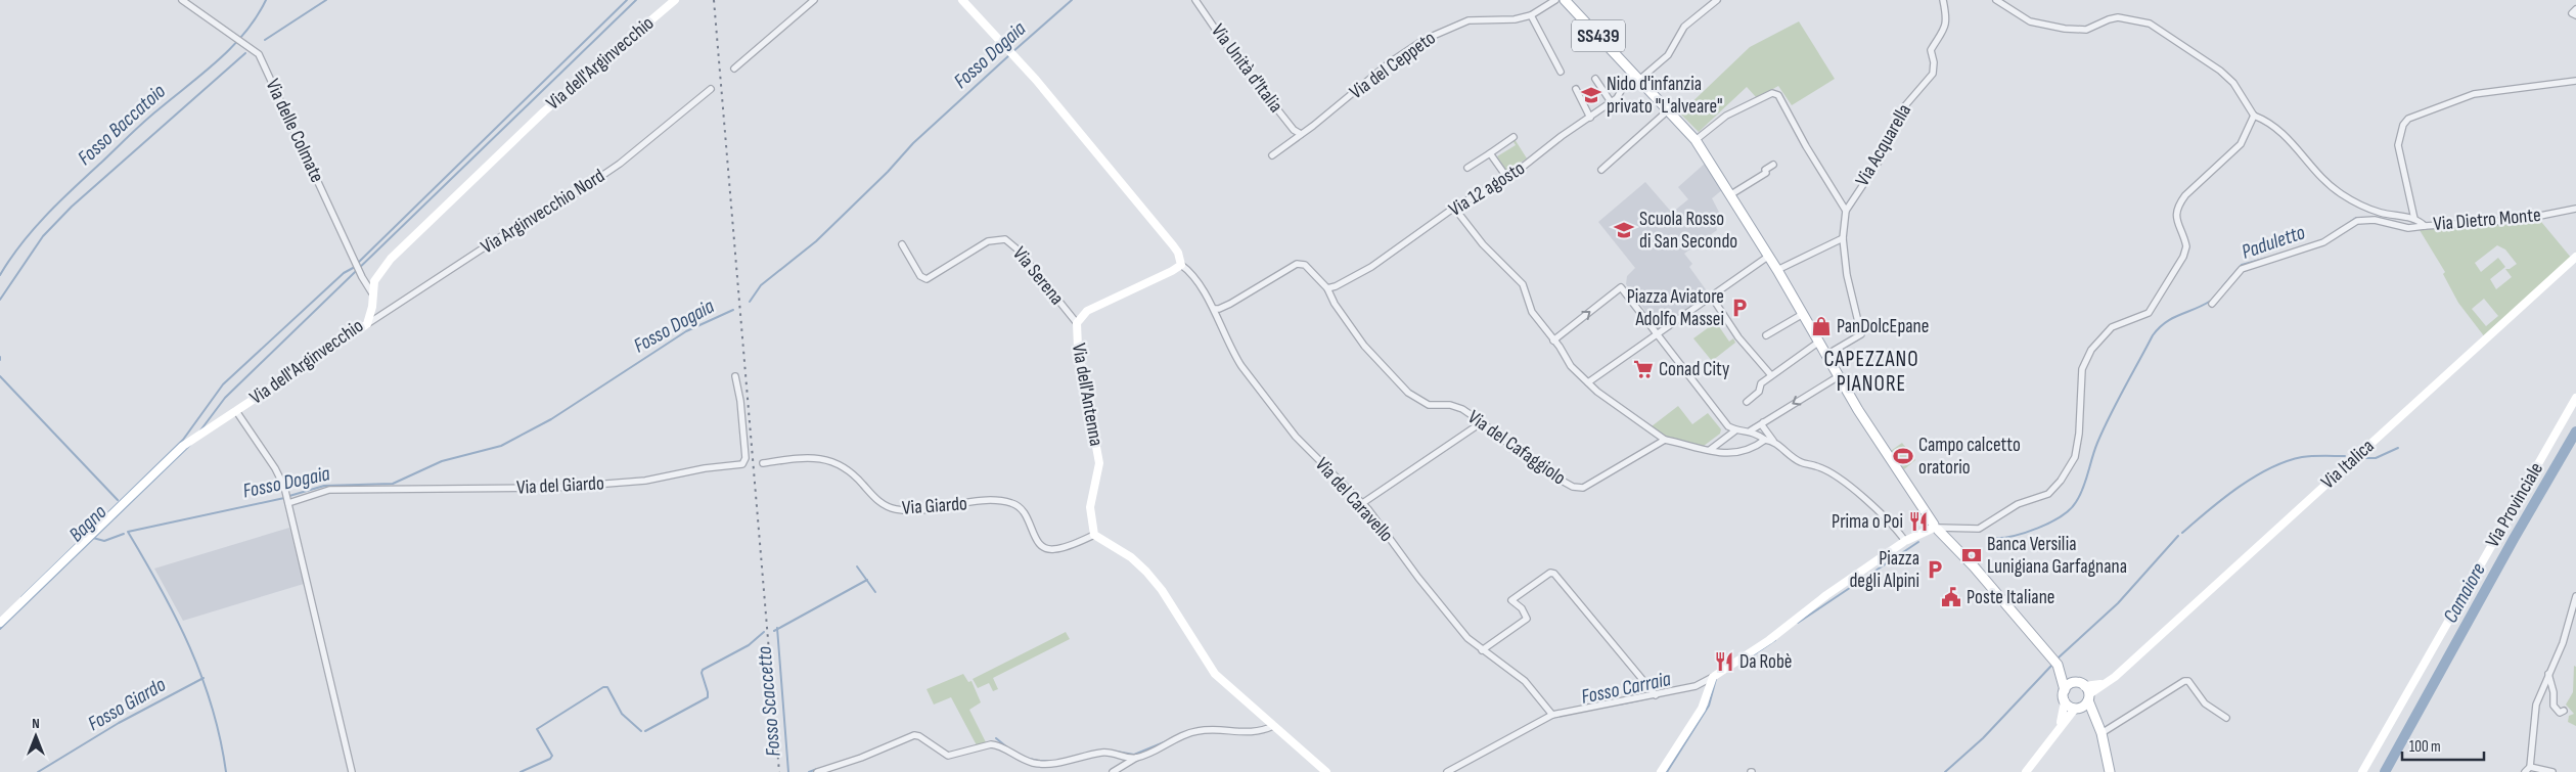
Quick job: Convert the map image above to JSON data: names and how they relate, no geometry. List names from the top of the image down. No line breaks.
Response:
{"streets":{"main road":["SS439","Via dell'Arginvecchio","Via dell'Antenna","Via Italica","Via Provinciale"],"street":["Via del Ceppeto","Via Unità d'Italia","Via delle Colmate","Via Acquarella","Via 12 agosto","Via Arginvecchio Nord","Via Dietro Monte","Via Serena","Via del Cafaggiolo","Via del Giardo","Via del Caravello","Via Giardo"]},"crossings":[["SS439","Via Acquarella"],["SS439","Via 12 agosto"],["SS439","Via Italica"],["Via dell'Arginvecchio","Via delle Colmate"],["Via dell'Arginvecchio","Via Arginvecchio Nord"],["Via del Ceppeto","Via Unità d'Italia"],["Via 12 agosto","Via del Cafaggiolo"],["Via Serena","Via dell'Antenna"],["Via dell'Antenna","Via del Caravello"],["Via dell'Antenna","Via Giardo"],["Via del Cafaggiolo","Via del Caravello"]],"districts":["CAPEZZANO PIANORE"],"water":["Fosso Dogaia","Fosso Baccatoio","Paduletto","Bagno","Camaiore","Fosso Carraia","Fosso Scaccetto","Fosso Giardo"],"places":{"school or university":["Nido d'infanzia privato \"L'alveare\"","Scuola Rosso di San Secondo"],"parking":["Piazza Aviatore Adolfo Massei","Piazza degli Alpini"],"shop":["PanDolcEpane"],"supermarket":["Conad City"],"sports":["Campo calcetto oratorio"],"restaurant":["Prima o Poi","Da Robè"],"bank":["Banca Versilia Lunigiana Garfagnana"],"public building":["Poste Italiane"]},"scale_bar":"100 m","north":"top"}
